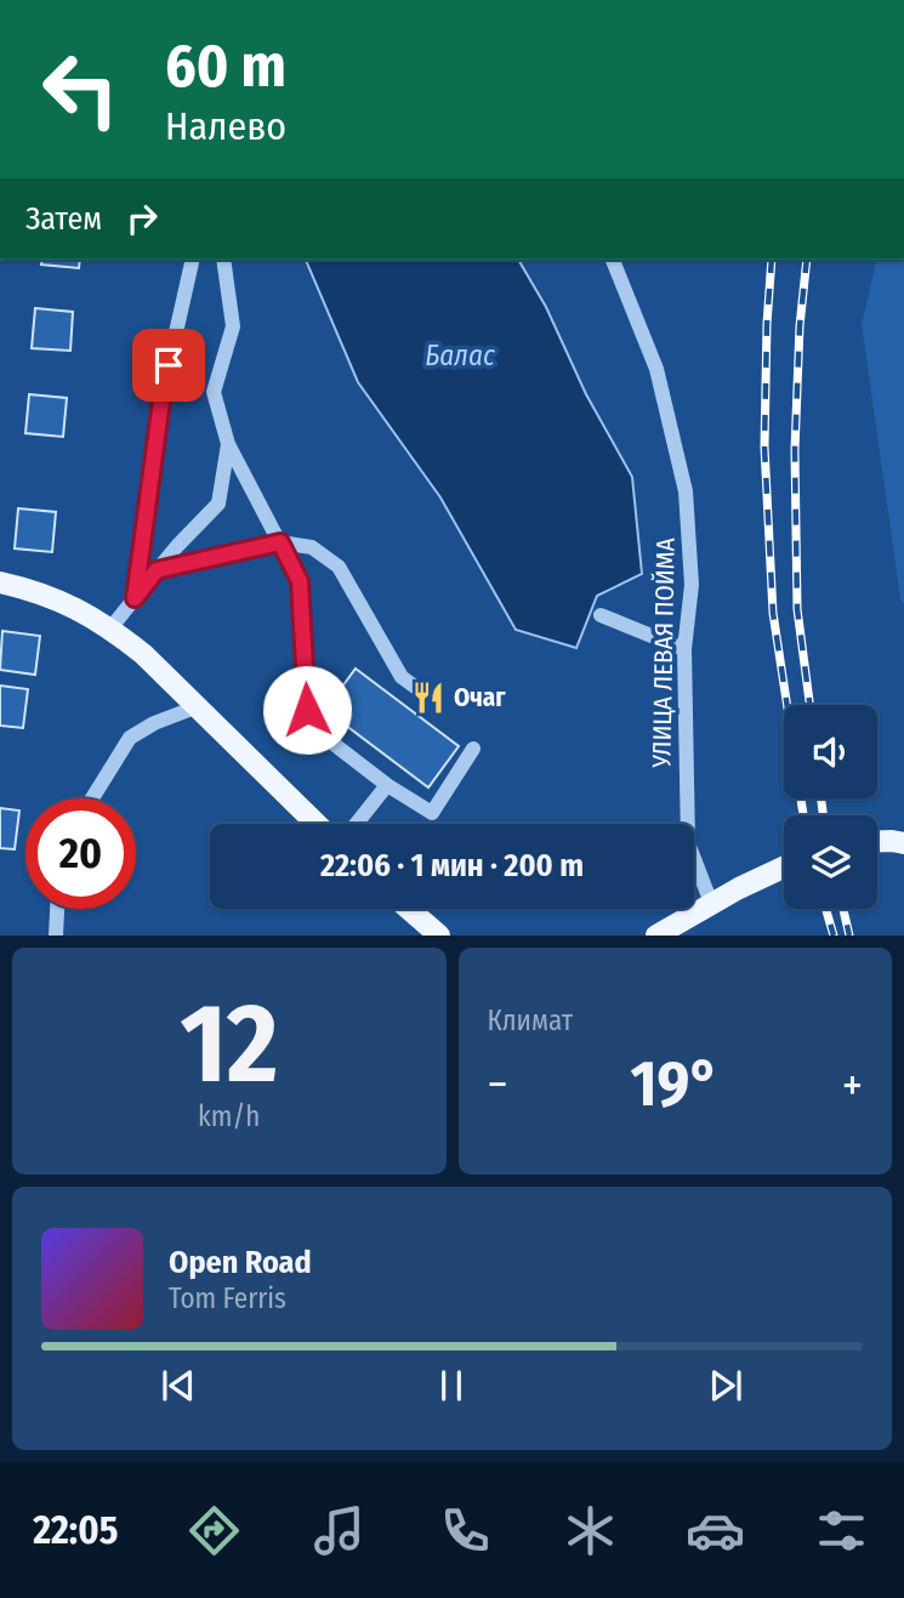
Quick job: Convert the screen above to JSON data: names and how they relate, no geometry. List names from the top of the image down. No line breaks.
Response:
{"streets":{"street":["УЛИЦА ЛЕВАЯ ПОЙМА"]},"water":["Балас"],"places":{"restaurant":["Очаг"]},"page":{"turn":["60 m","Налево"],"then":"Затем","limit":"20","trip":"22:06 · 1 мин · 200 m","tile":[["12","km/h"],"Климат"],"heat":["−","19°","+"],"song":["Open Road","Tom Ferris"],"tabs":"22:05"}}
